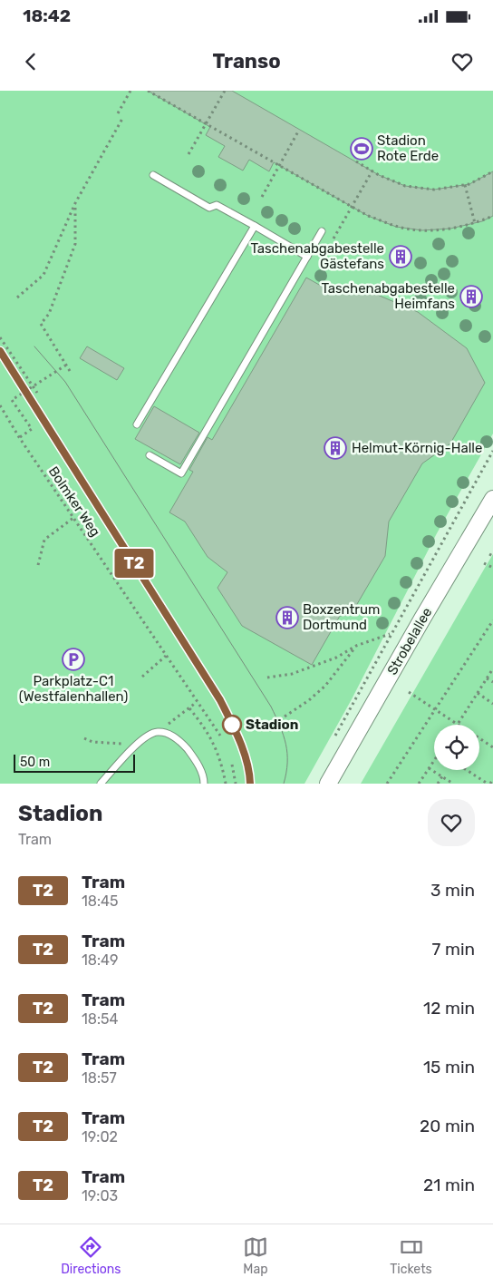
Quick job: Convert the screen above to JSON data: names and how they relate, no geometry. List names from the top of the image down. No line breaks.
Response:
{"streets":{"street":["Strobelallee"],"path":["Bolmker Weg"]},"places":{"sports":["Stadion Rote Erde"],"building":["Taschenabgabestelle Gästefans","Taschenabgabestelle Heimfans","Helmut-Körnig-Halle","Boxzentrum Dortmund"],"parking":["Parkplatz-C1 (Westfalenhallen)"],"other":["Stadion"]},"lines":["tram line T2"],"scale_bar":"50 m","page":{"status":"18:42","header":"Transo","on_map":"T2","scale":"50 m","heading":["Stadion","Tram"],"list":[{"mark":"T2","name":"Tram","note":"18:45","value":"3 min"},{"mark":"T2","name":"Tram","note":"18:49","value":"7 min"},{"mark":"T2","name":"Tram","note":"18:54","value":"12 min"},{"mark":"T2","name":"Tram","note":"18:57","value":"15 min"},{"mark":"T2","name":"Tram","note":"19:02","value":"20 min"},{"mark":"T2","name":"Tram","note":"19:03","value":"21 min"}],"tabs":["Directions","Map","Tickets"]}}
